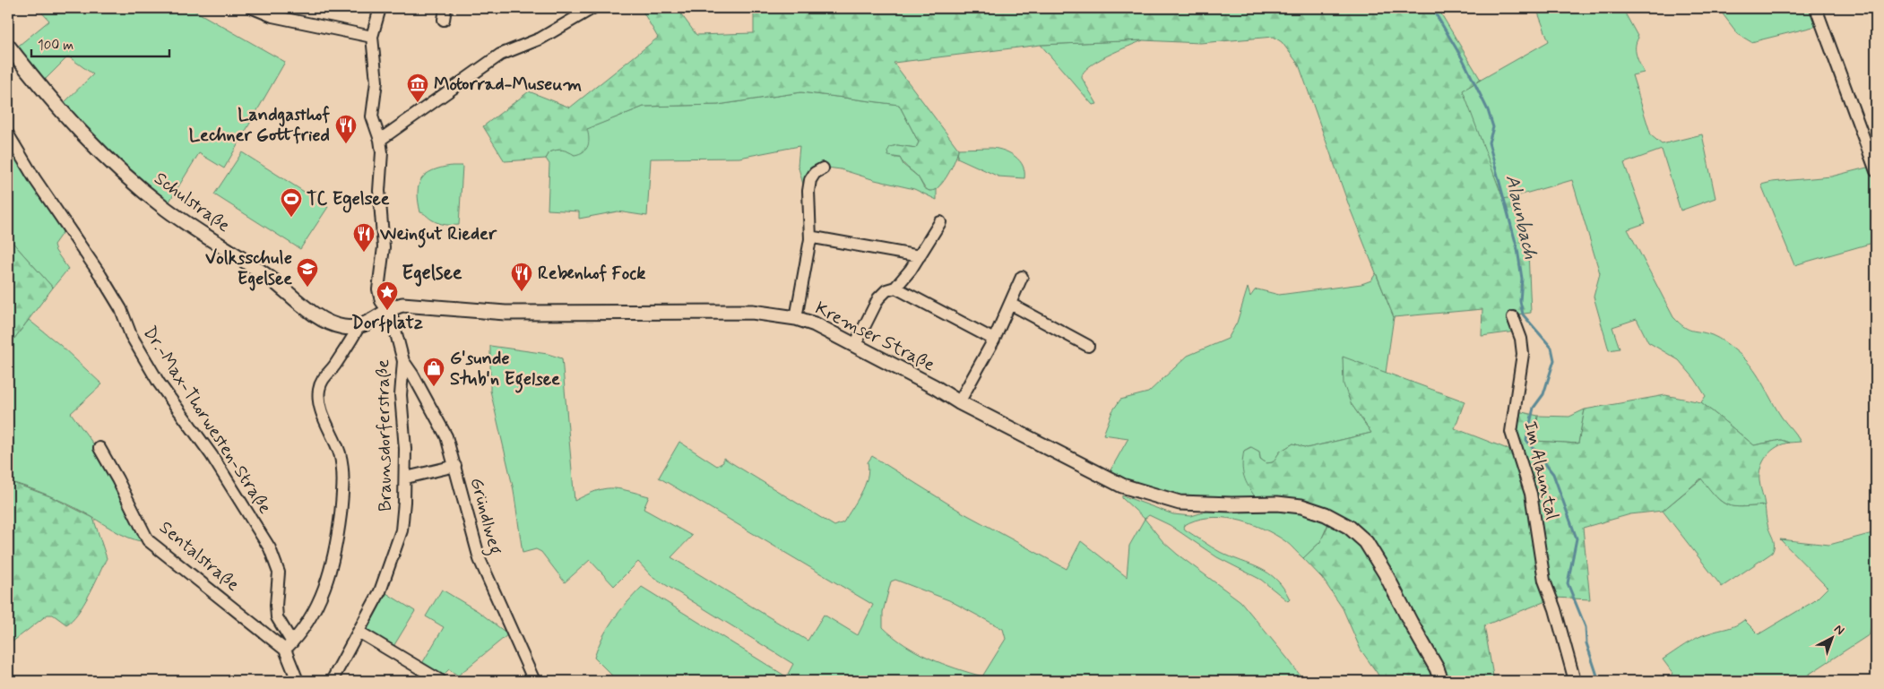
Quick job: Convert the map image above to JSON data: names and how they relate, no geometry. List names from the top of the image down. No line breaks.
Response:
{"streets":{"street":["Schulstraße","Kremser Straße","Dr.-Max-Thorwesten-Straße","Braunsdorferstraße","Im Alauntal","Gründlweg","Sentalstraße"]},"crossings":[["Kremser Straße","Braunsdorferstraße"],["Dr.-Max-Thorwesten-Straße","Sentalstraße"],["Braunsdorferstraße","Gründlweg"]],"districts":["Egelsee"],"water":["Alaunbach"],"places":{"museum":["Motorrad-Museum"],"restaurant":["Landgasthof Lechner Gottfried","Weingut Rieder","Rebenhof Fock"],"sports":["TC Egelsee"],"school or university":["Volksschule Egelsee"],"place":["Dorfplatz"],"shop":["G'sunde Stub'n Egelsee"]},"scale_bar":"100 m","north":"top right"}
